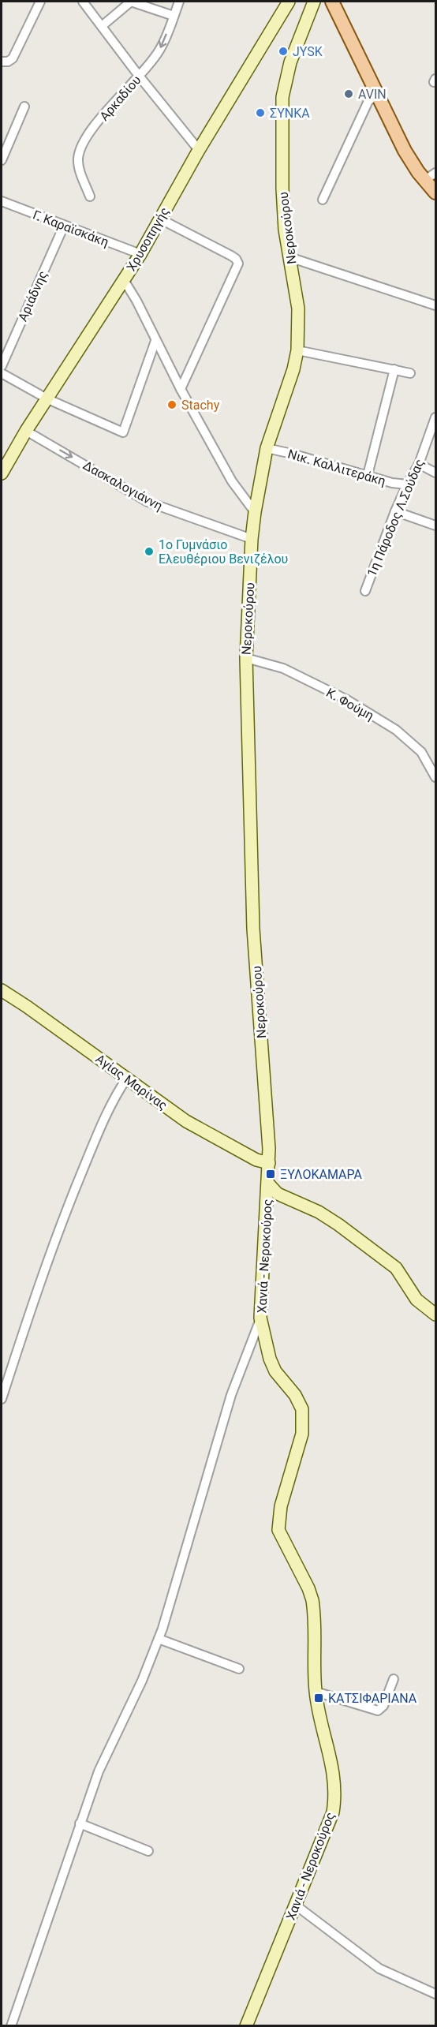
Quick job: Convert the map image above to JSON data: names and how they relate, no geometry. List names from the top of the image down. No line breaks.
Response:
{"streets":{"main road":["Νεροκούρου","Χρυσοπηγής","Αγίας Μαρίνας","Χανιά - Νεροκούρος"],"street":["Αρκαδίου","Γ. Καραϊσκάκη","Αριάδνης","Νικ. Καλλιτεράκη","Δασκαλογιάννη","1η Πάροδος Λ.Σούδας","Κ. Φούμη"]},"crossings":[["Γ. Καραϊσκάκη","Χρυσοπηγής"],["Γ. Καραϊσκάκη","Αριάδνης"],["Νεροκούρου","Νικ. Καλλιτεράκη"],["Νεροκούρου","Δασκαλογιάννη"],["Νεροκούρου","Κ. Φούμη"],["Νεροκούρου","Αγίας Μαρίνας"],["Νεροκούρου","Χανιά - Νεροκούρος"],["Χρυσοπηγής","Δασκαλογιάννη"],["Νικ. Καλλιτεράκη","1η Πάροδος Λ.Σούδας"]],"one_way":["Δασκαλογιάννη"],"places":{"other":["JYSK","AVIN","ΣΥΝΚΑ","Stachy","1ο Γυμνάσιο Ελευθέριου Βενιζέλου"],"transit":["ΞΥΛΟΚΑΜΑΡΑ","ΚΑΤΣΙΦΑΡΙΑΝΑ"]}}
